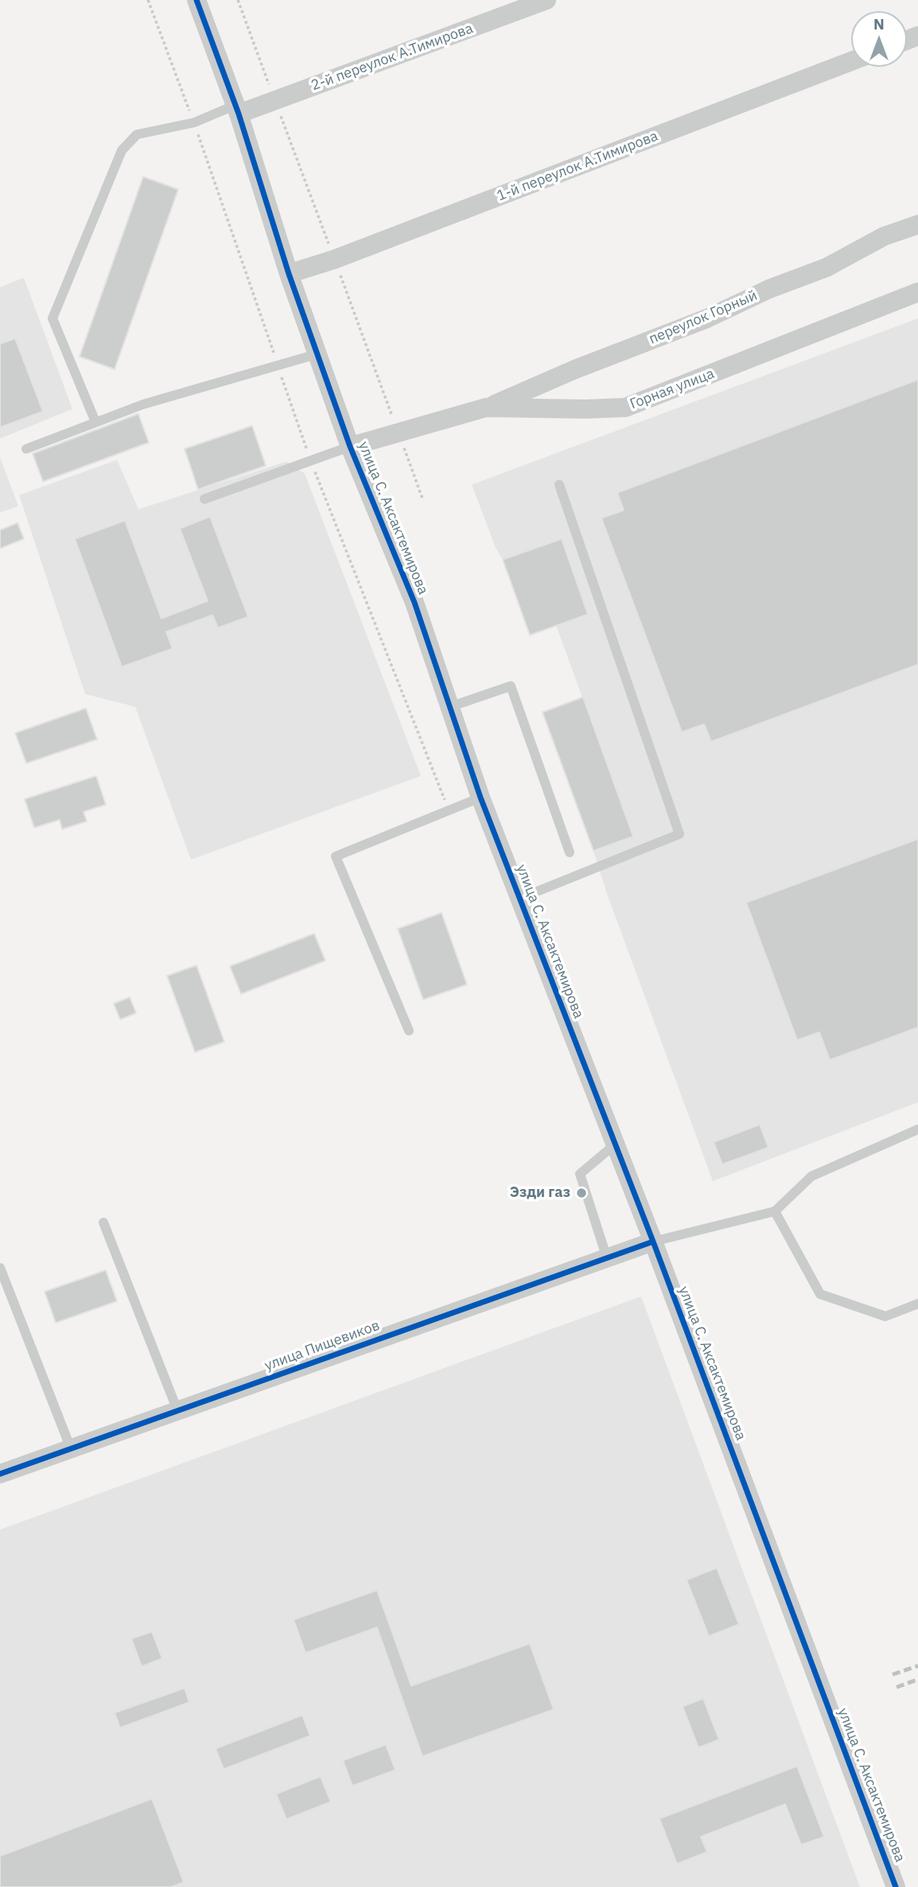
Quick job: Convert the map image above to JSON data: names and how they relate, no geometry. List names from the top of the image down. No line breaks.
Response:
{"streets":{"street":["2-й переулок А.Тимирова","1-й переулок А.Тимирова","переулок Горный","Горная улица","улица С. Аксактемирова","улица Пищевиков"]},"crossings":[["2-й переулок А.Тимирова","улица С. Аксактемирова"],["1-й переулок А.Тимирова","улица С. Аксактемирова"],["переулок Горный","Горная улица"],["Горная улица","улица С. Аксактемирова"],["улица С. Аксактемирова","улица Пищевиков"]],"places":["Эзди газ"],"north":"top"}
